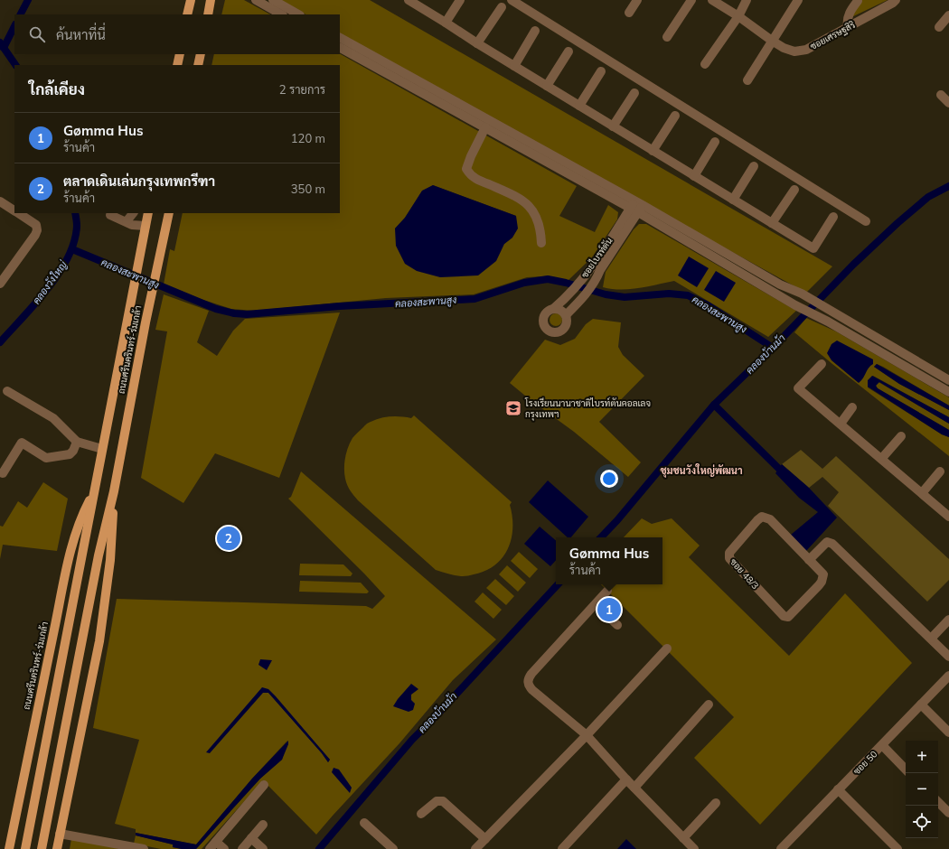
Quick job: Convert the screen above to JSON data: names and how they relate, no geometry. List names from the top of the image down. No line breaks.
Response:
{"streets":{"main road":["ถนนศรีนครินทร์-ร่มเกล้า"],"street":["ซอยเศรษฐสิริ","ซอยไบรท์ตัน","ซอย 48/3","ซอย 50"]},"districts":["ชุมชนวังใหญ่พัฒนา"],"water":["คลองสะพานสูง","คลองวังใหญ่","คลองบ้านม้า"],"places":{"school or university":["โรงเรียนนานาชาติไบรท์ตันคอลเลจ กรุงเทพฯ"]},"page":{"search":"ค้นหาที่นี่","heading":["ใกล้เคียง","2 รายการ"],"list":[{"mark":"1","name":"Gømma Hus","note":"ร้านค้า","value":"120 m"},{"mark":"2","name":"ตลาดเดินเล่นกรุงเทพกรีฑา","note":"ร้านค้า","value":"350 m"}],"pins":["2","1"],"popup":["Gømma Hus","ร้านค้า"],"map_buttons":["+","−"]}}
